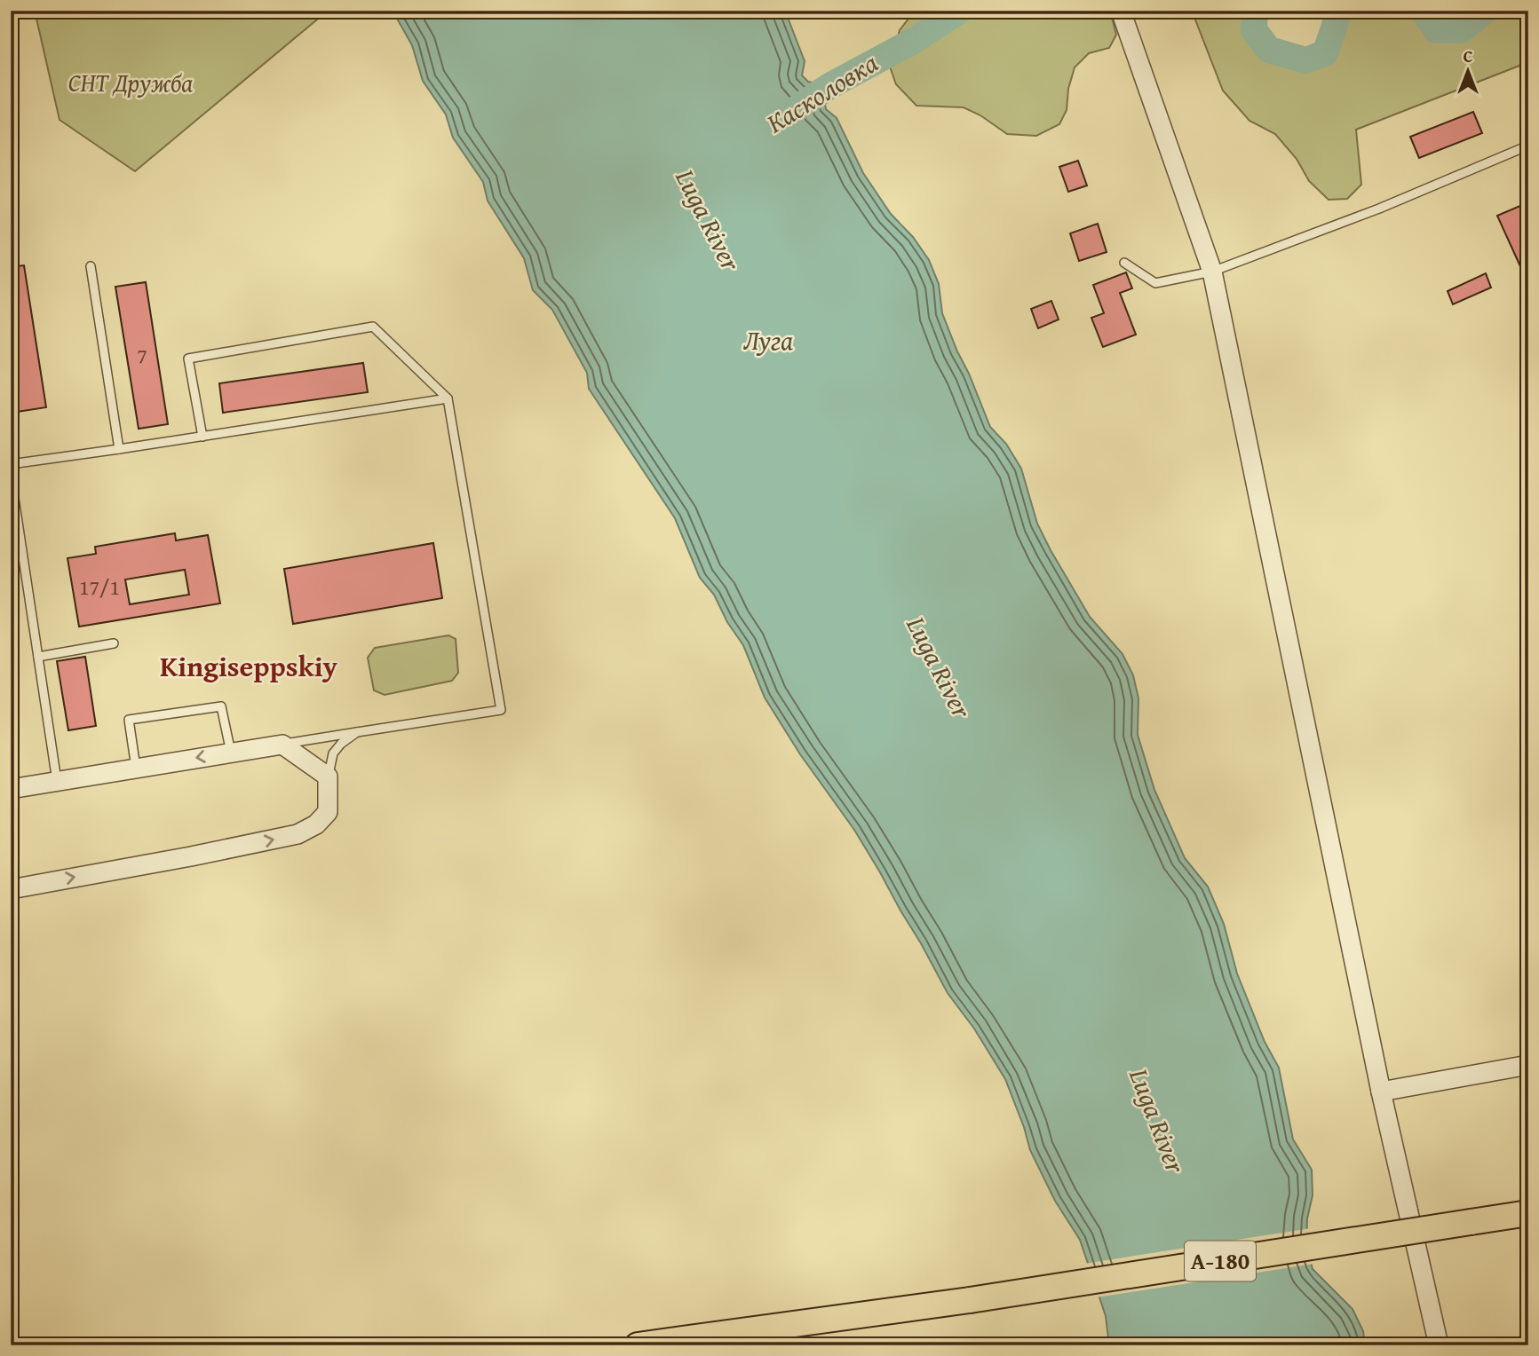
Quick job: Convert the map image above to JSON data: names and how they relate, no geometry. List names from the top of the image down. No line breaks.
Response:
{"streets":{"highway":["А-180"]},"districts":["Kingiseppskiy"],"water":["Касколовка","Luga River","Луга"],"parks":["СНТ Дружба"],"house_numbers":["7","17/1"],"north":"top"}
